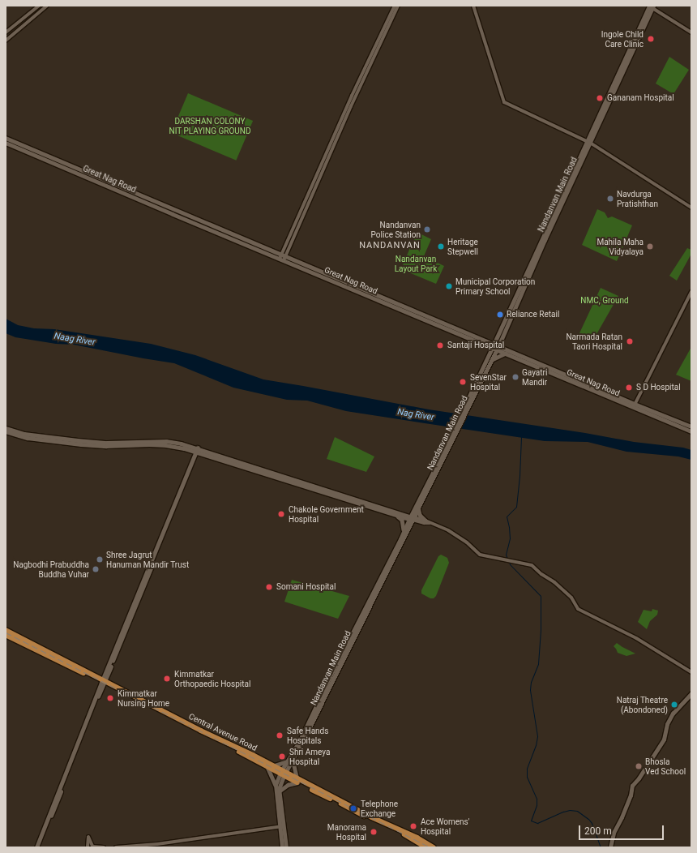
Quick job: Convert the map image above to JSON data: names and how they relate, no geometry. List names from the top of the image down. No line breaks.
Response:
{"streets":{"main road":["Great Nag Road","Nandanvan Main Road","Central Avenue Road"]},"crossings":[["Great Nag Road","Nandanvan Main Road"],["Nandanvan Main Road","Central Avenue Road"]],"districts":["NANDANVAN"],"water":["Naag River","Nag River"],"parks":["DARSHAN COLONY NIT PLAYING GROUND","Nandanvan Layout Park","NMC, Ground"],"places":["Ingole Child Care Clinic","Gananam Hospital","Navdurga Pratishthan","Nandanvan Police Station","Heritage Stepwell","Mahila Maha Vidyalaya","Municipal Corporation Primary School","Reliance Retail","Narmada Ratan Taori Hospital","Santaji Hospital","Gayatri Mandir","SevenStar Hospital","S D Hospital","Chakole Government Hospital","Shree Jagrut Hanuman Mandir Trust","Nagbodhi Prabuddha Buddha Vuhar","Somani Hospital","Kimmatkar Orthopaedic Hospital","Kimmatkar Nursing Home","Natraj Theatre (Abondoned)","Safe Hands Hospitals","Shri Ameya Hospital","Bhosla Ved School","Telephone Exchange","Ace Womens' Hospital","Manorama Hospital"],"scale_bar":"200 m"}
